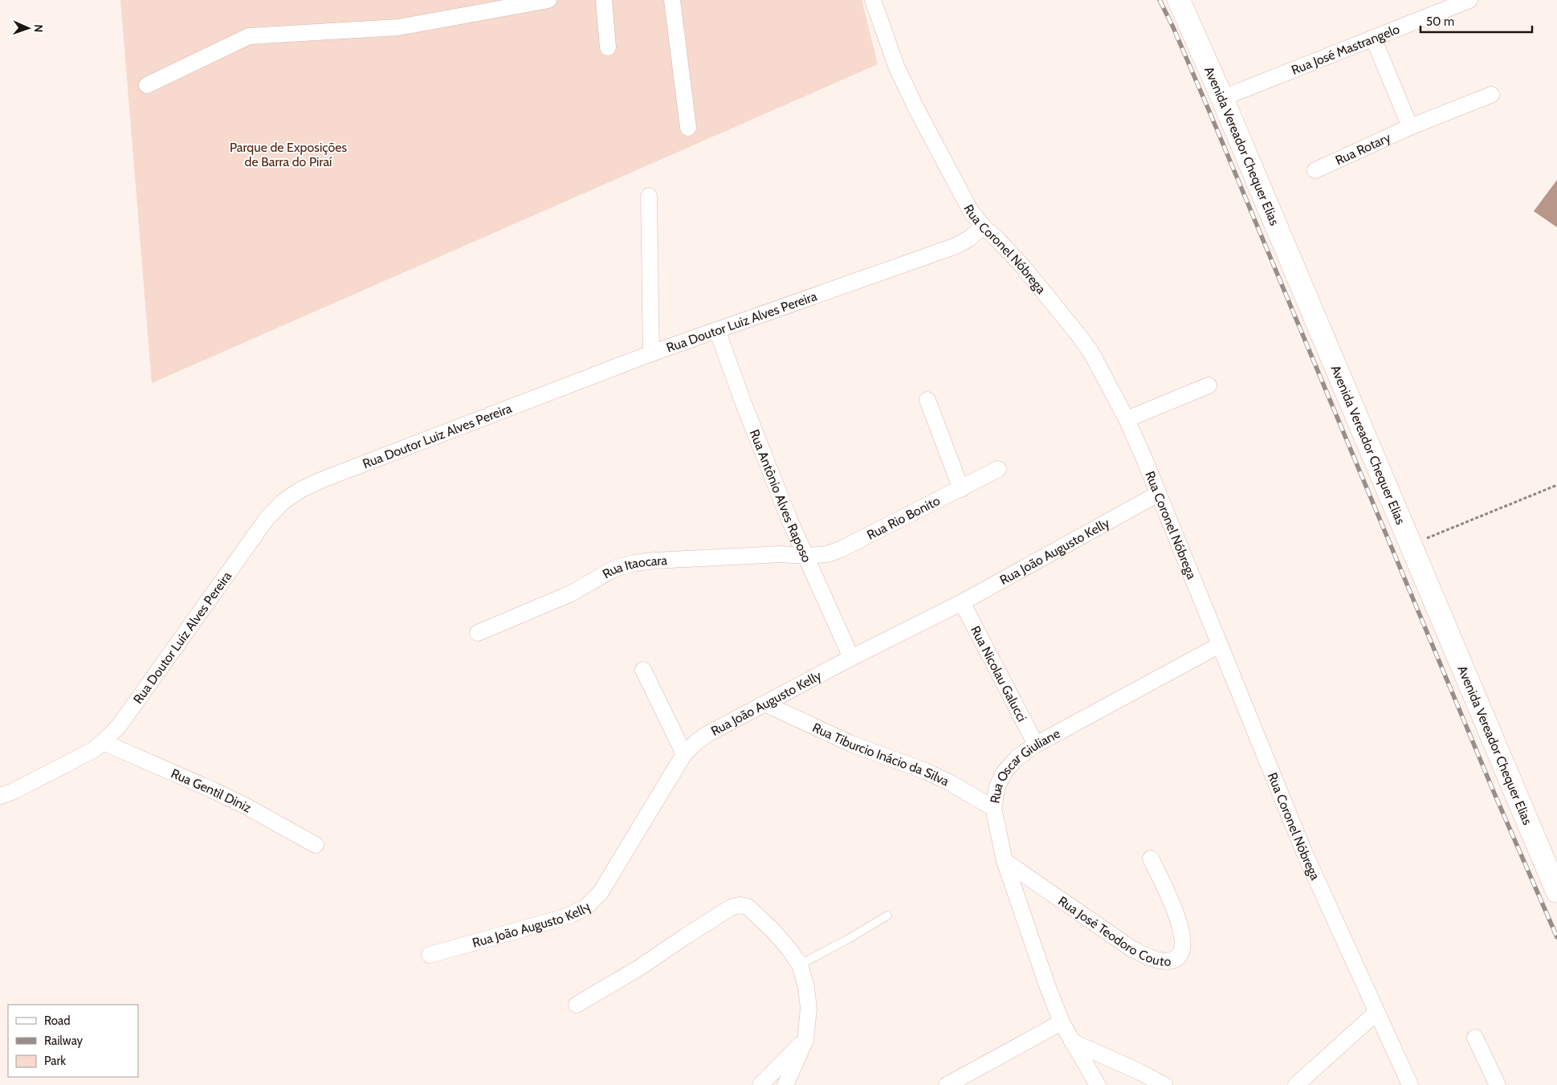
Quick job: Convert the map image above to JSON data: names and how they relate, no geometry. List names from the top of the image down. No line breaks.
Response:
{"streets":{"main road":["Avenida Vereador Chequer Elias"],"street":["Rua José Mastrangelo","Rua Rotary","Rua Coronel Nóbrega","Rua Doutor Luiz Alves Pereira","Rua Antônio Alves Raposo","Rua Rio Bonito","Rua João Augusto Kelly","Rua Itaocara","Rua Nicolau Galucci","Rua Tiburcio Inácio da Silva","Rua Oscar Giuliane","Rua Gentil Diniz","Rua José Teodoro Couto"]},"crossings":[["Rua José Mastrangelo","Avenida Vereador Chequer Elias"],["Rua Coronel Nóbrega","Rua Doutor Luiz Alves Pereira"],["Rua Coronel Nóbrega","Rua João Augusto Kelly"],["Rua Coronel Nóbrega","Rua Oscar Giuliane"],["Rua Doutor Luiz Alves Pereira","Rua Antônio Alves Raposo"],["Rua Doutor Luiz Alves Pereira","Rua Gentil Diniz"],["Rua Antônio Alves Raposo","Rua Rio Bonito"],["Rua Antônio Alves Raposo","Rua João Augusto Kelly"],["Rua Antônio Alves Raposo","Rua Itaocara"],["Rua Rio Bonito","Rua Itaocara"],["Rua João Augusto Kelly","Rua Nicolau Galucci"],["Rua João Augusto Kelly","Rua Tiburcio Inácio da Silva"],["Rua Nicolau Galucci","Rua Oscar Giuliane"],["Rua Tiburcio Inácio da Silva","Rua Oscar Giuliane"],["Rua Oscar Giuliane","Rua José Teodoro Couto"]],"parks":["Parque de Exposições de Barra do Piraí"],"legend":["Road","Railway","Park"],"scale_bar":"50 m","north":"right"}
